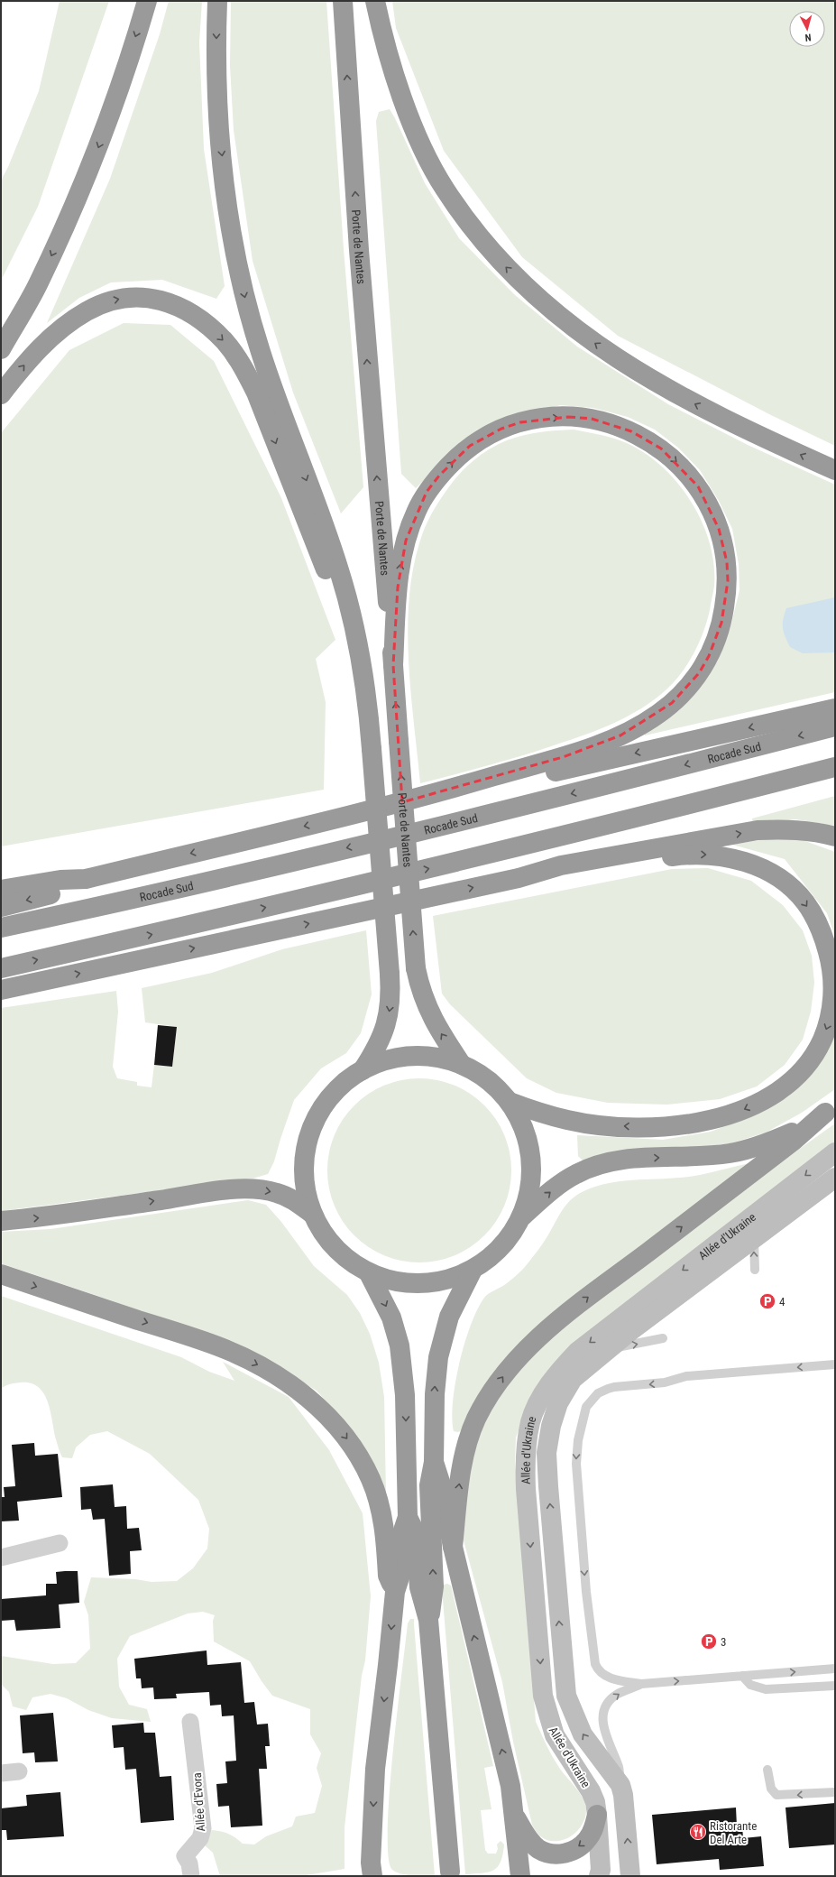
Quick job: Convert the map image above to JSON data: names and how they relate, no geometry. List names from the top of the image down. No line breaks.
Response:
{"streets":{"highway":["Porte de Nantes","Rocade Sud"],"street":["Allée d'Ukraine","Allée d'Evora"]},"places":{"parking":["4","3"],"restaurant":["Ristorante Del Arte"]},"north":"bottom"}
